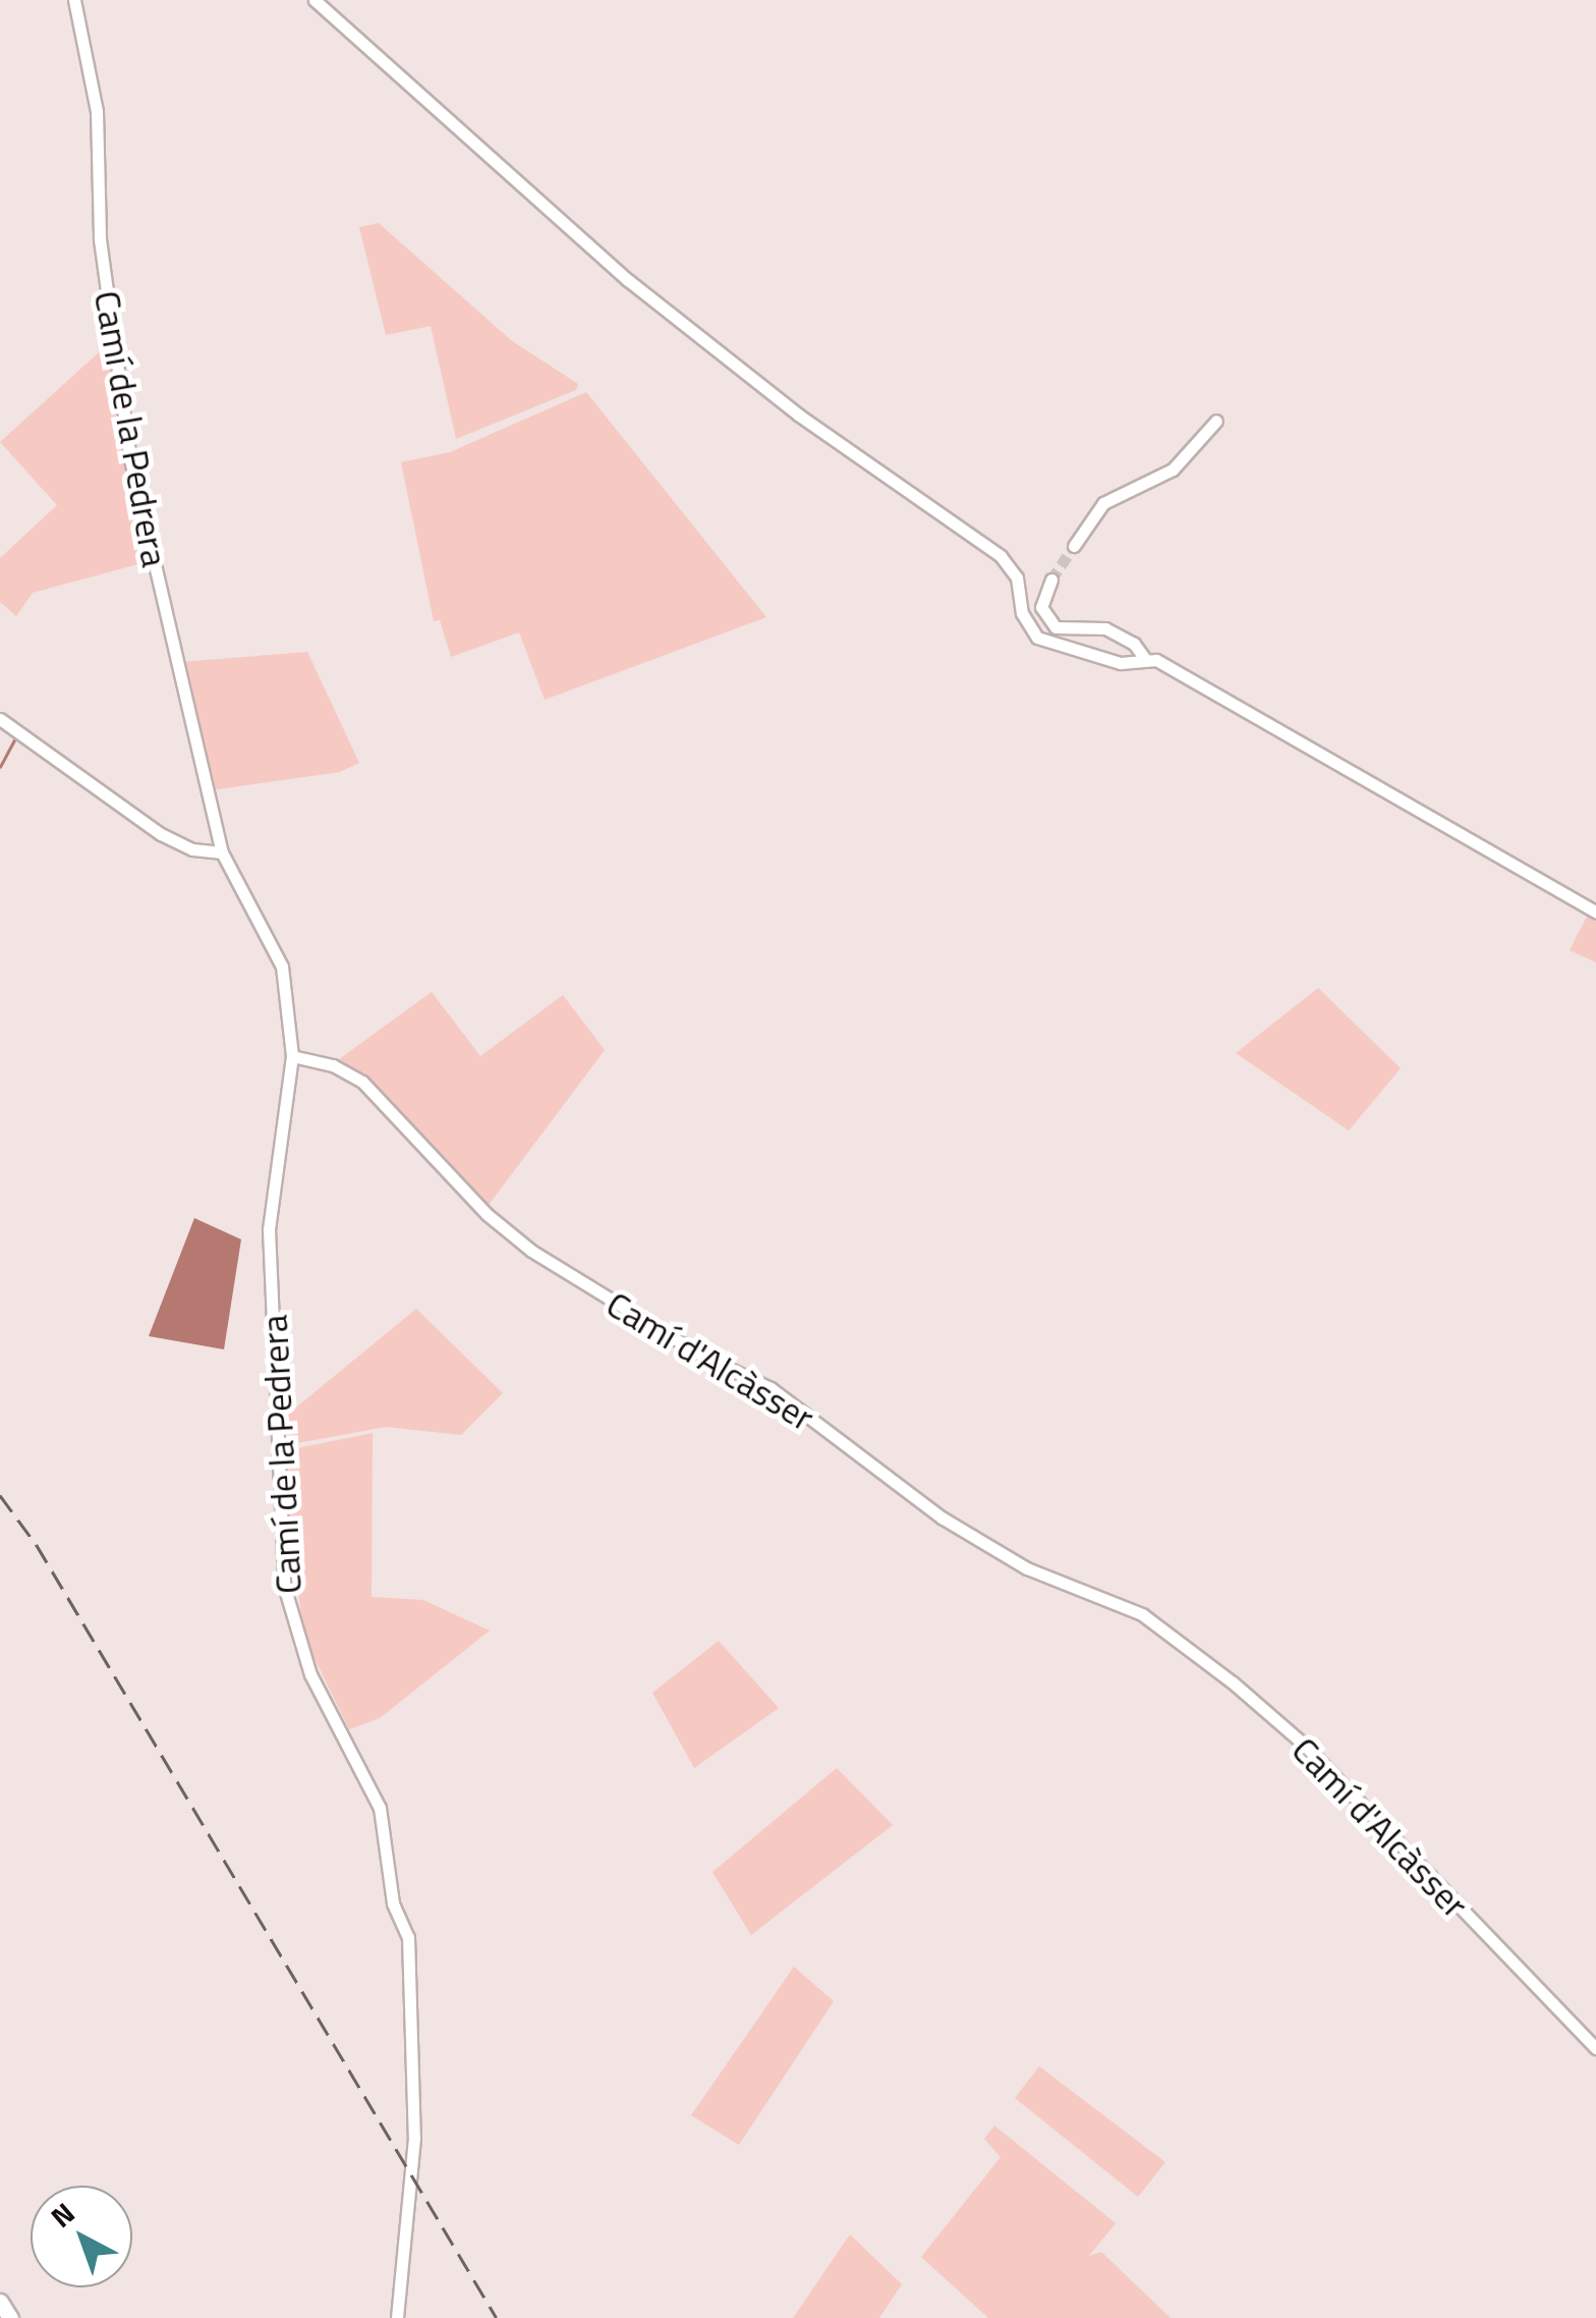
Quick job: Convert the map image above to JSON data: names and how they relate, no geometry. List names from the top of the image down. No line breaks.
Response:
{"streets":{"street":["Camí de la Pedrera","Camí d'Alcàsser"]},"crossings":[["Camí de la Pedrera","Camí d'Alcàsser"]],"north":"top left"}
